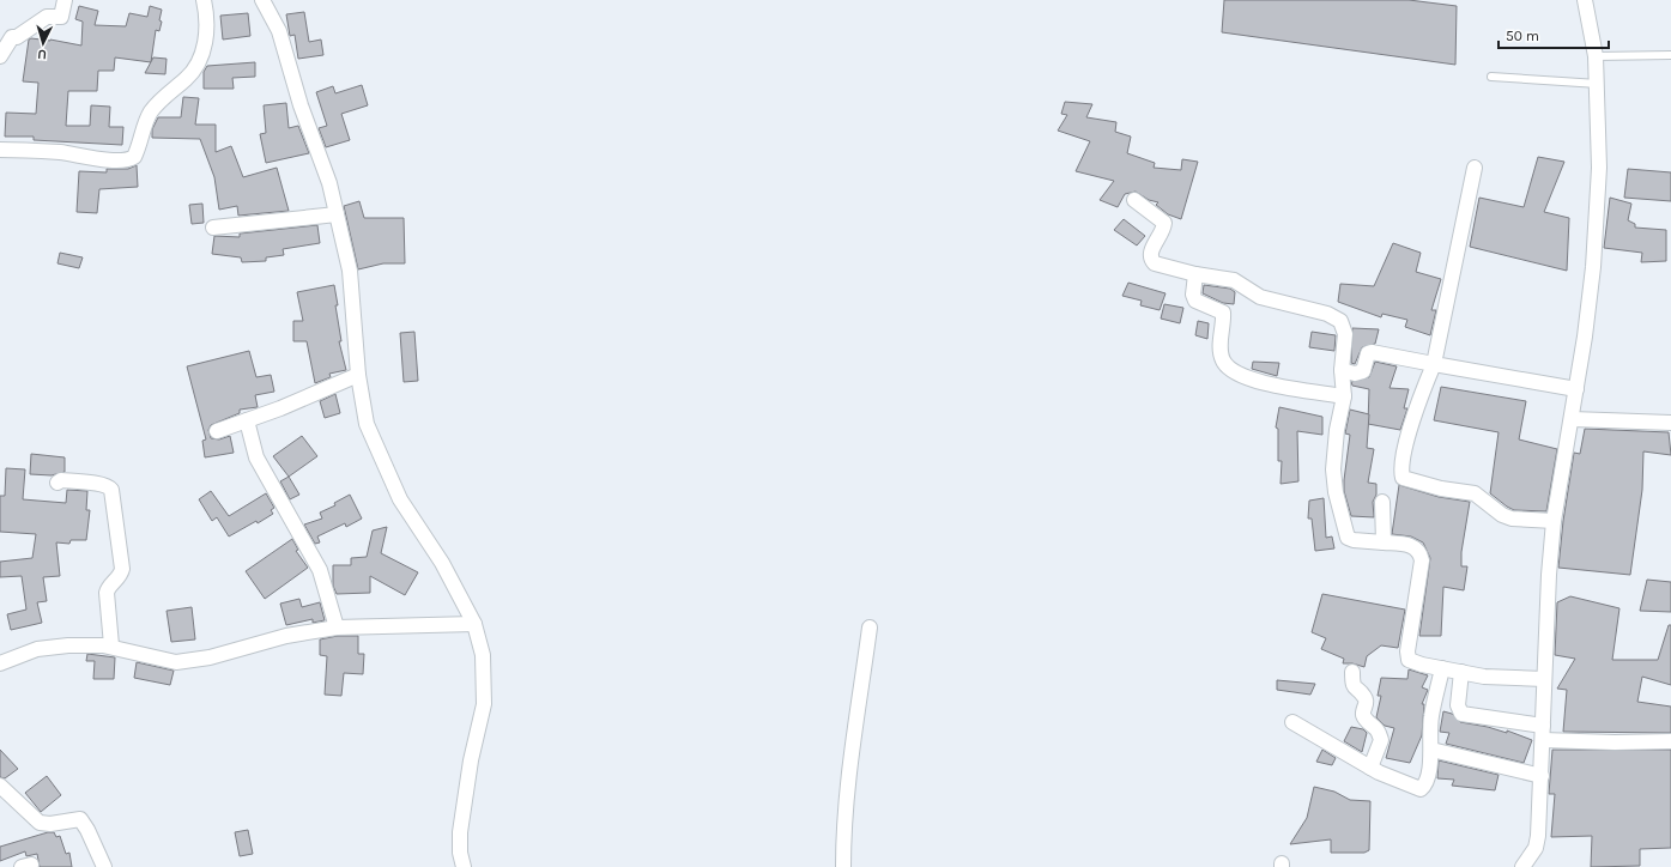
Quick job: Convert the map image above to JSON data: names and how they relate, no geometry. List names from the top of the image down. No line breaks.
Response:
{"scale_bar":"50 m","north":"bottom"}
